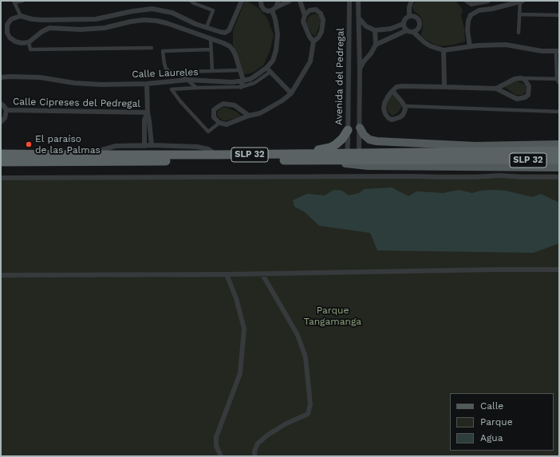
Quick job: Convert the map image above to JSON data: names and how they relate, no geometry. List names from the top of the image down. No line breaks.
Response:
{"streets":{"highway":["SLP 32"],"street":["Calle Laureles","Avenida del Pedregal","Calle Cipreses del Pedregal"]},"crossings":[["Avenida del Pedregal","SLP 32"]],"parks":["Parque Tangamanga"],"places":["El paraíso de las Palmas"],"legend":["Calle","Parque","Agua"]}
